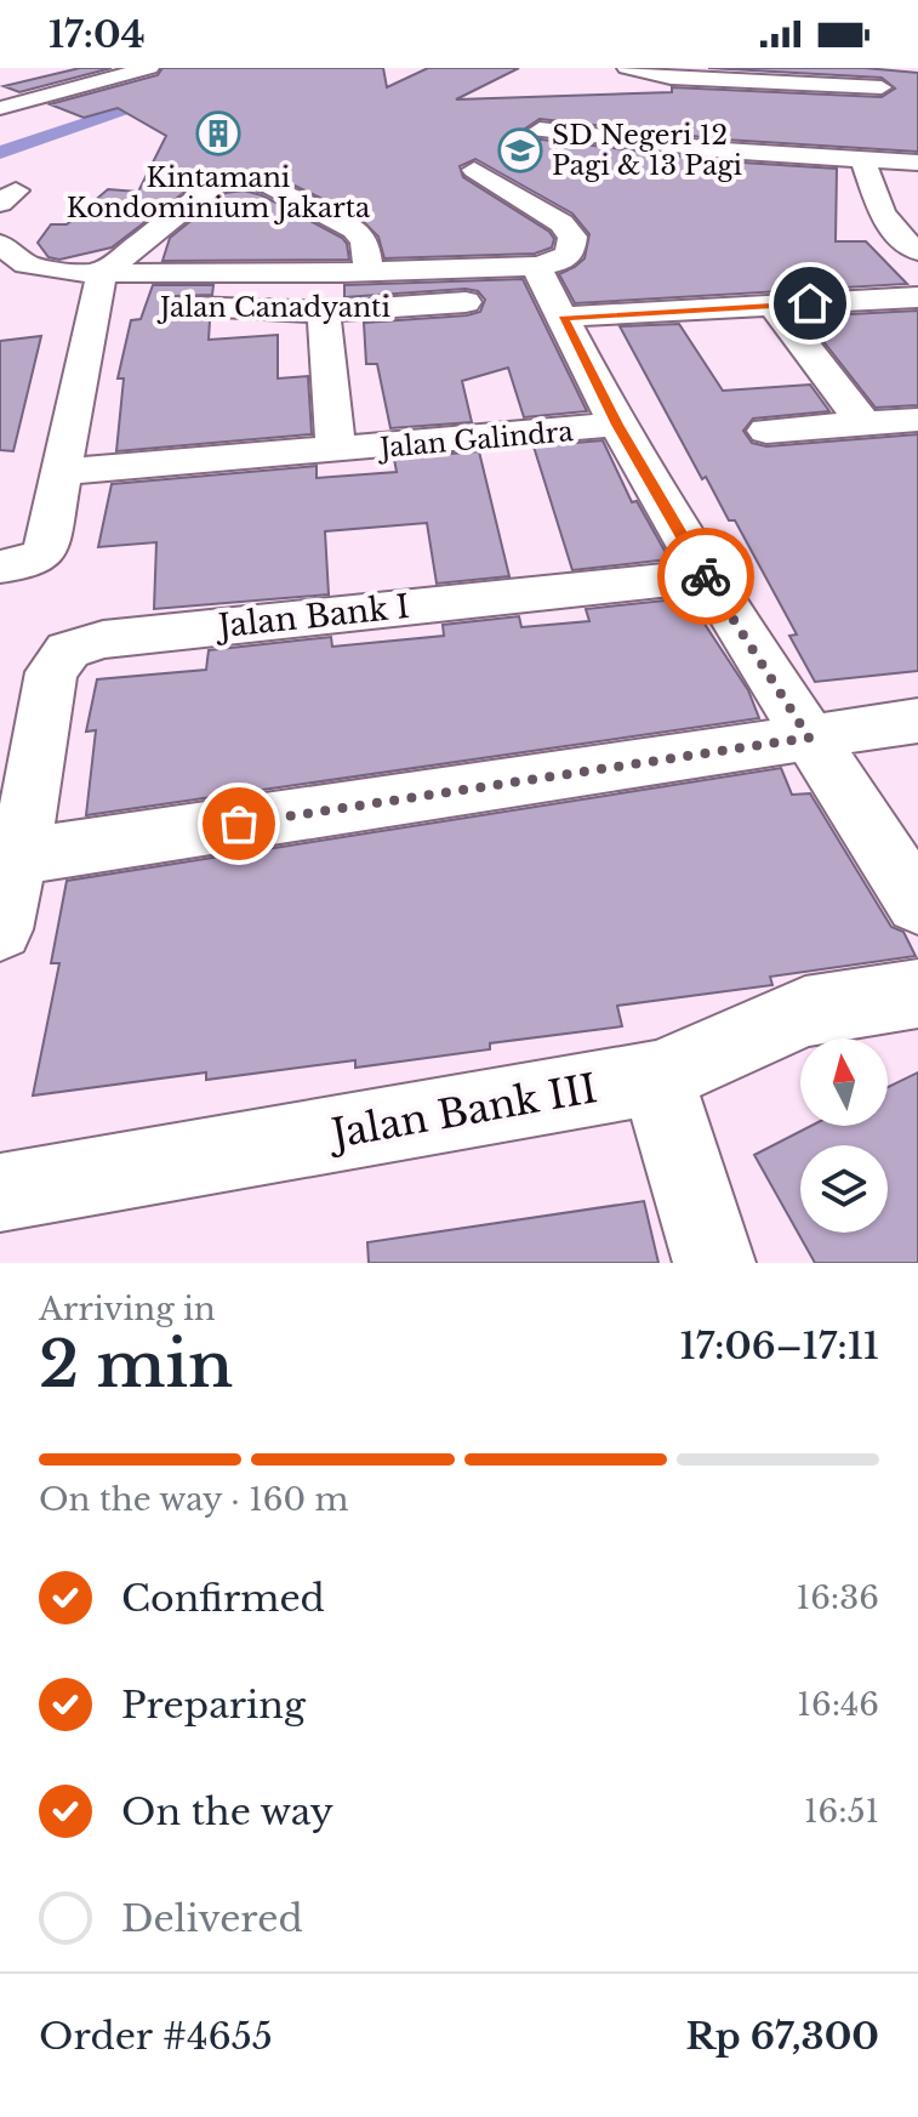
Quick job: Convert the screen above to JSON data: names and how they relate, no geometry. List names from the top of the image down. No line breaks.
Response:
{"streets":{"street":["Jalan Canadyanti","Jalan Galindra","Jalan Bank I","Jalan Bank III"]},"crossings":[["Jalan Canadyanti","Jalan Galindra"]],"places":{"building":["Kintamani Kondominium Jakarta"],"school or university":["SD Negeri 12 Pagi & 13 Pagi"]},"north":"top","page":{"status":"17:04","heading":["2 min","Arriving in","17:06–17:11"],"panel":["Order #4655","Rp 67,300"],"bar":"On the way · 160 m","list":[["Confirmed","16:36"],["Preparing","16:46"],["On the way","16:51"],"Delivered"]}}
